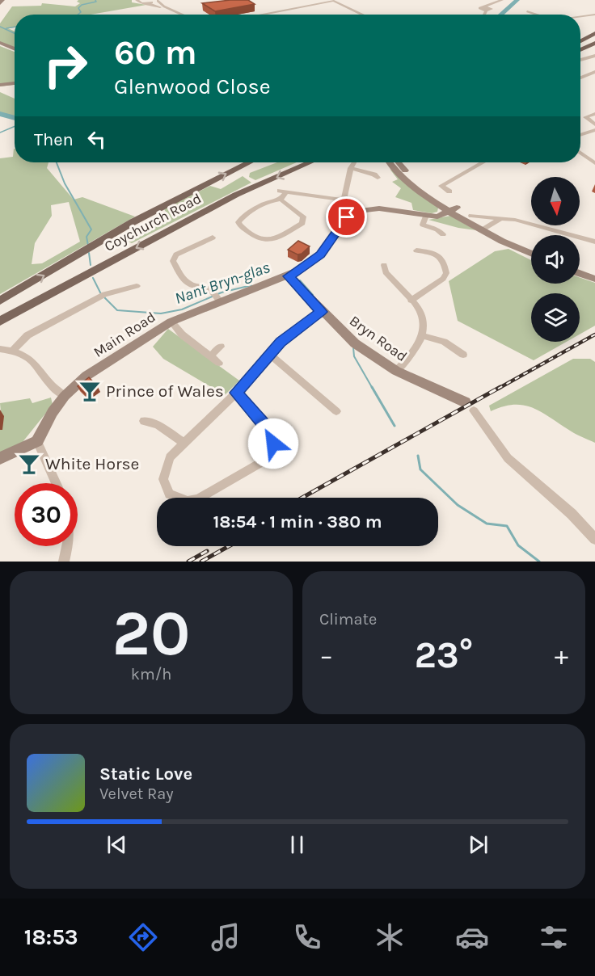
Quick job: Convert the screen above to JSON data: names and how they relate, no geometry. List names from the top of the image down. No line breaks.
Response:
{"streets":{"main road":["Coychurch Road"],"street":["Main Road","Bryn Road"]},"crossings":[["Main Road","Bryn Road"]],"water":["Nant Bryn-glas"],"places":{"bar":["Prince of Wales","White Horse"]},"north":"bottom","page":{"turn":["60 m","Glenwood Close"],"then":"Then","limit":"30","trip":"18:54 · 1 min · 380 m","tile":[["20","km/h"],"Climate"],"heat":["−","23°","+"],"song":["Static Love","Velvet Ray"],"tabs":"18:53"}}
